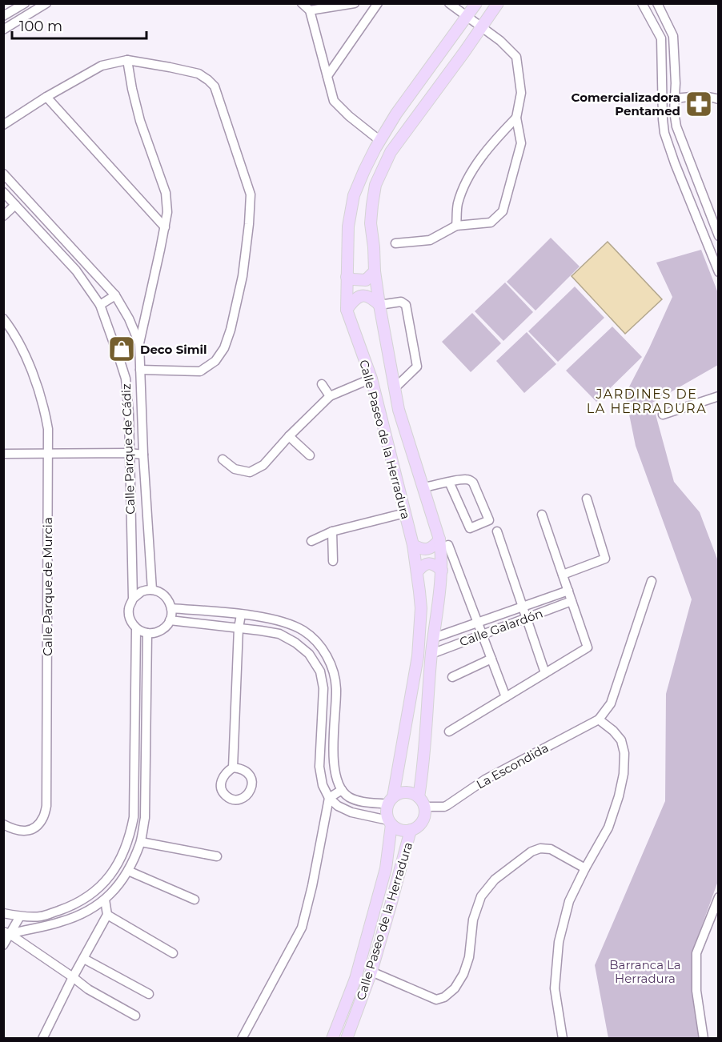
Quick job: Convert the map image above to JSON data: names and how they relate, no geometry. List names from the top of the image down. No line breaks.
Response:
{"streets":{"main road":["Calle Paseo de la Herradura"],"street":["Calle Parque de Cádiz","Calle Parque de Murcia","Calle Galardón","La Escondida"]},"crossings":[["Calle Paseo de la Herradura","Calle Galardón"],["Calle Paseo de la Herradura","La Escondida"]],"districts":["JARDINES DE LA HERRADURA"],"parks":["Barranca La Herradura"],"places":{"pharmacy":["Comercializadora Pentamed"],"shop":["Deco Simil"]},"scale_bar":"100 m"}
